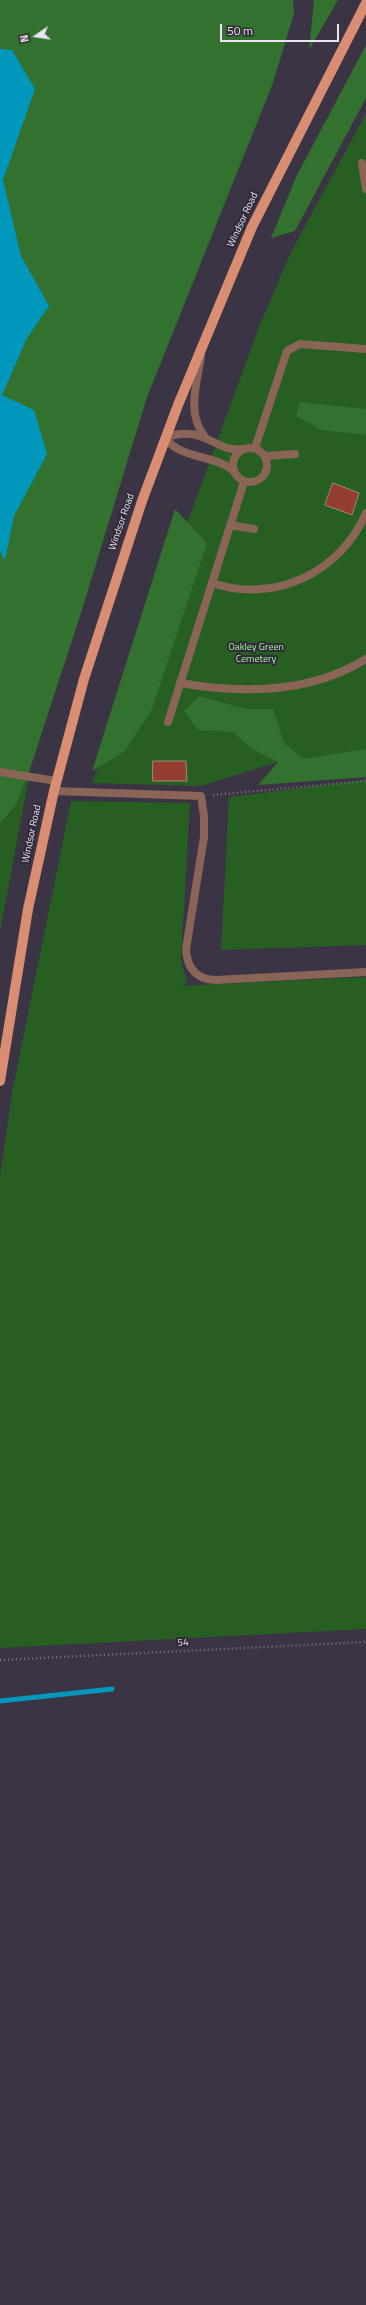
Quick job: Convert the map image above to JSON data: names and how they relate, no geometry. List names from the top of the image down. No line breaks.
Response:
{"streets":{"main road":["Windsor Road"],"path":["54"]},"parks":["Oakley Green Cemetery"],"scale_bar":"50 m","north":"left"}
